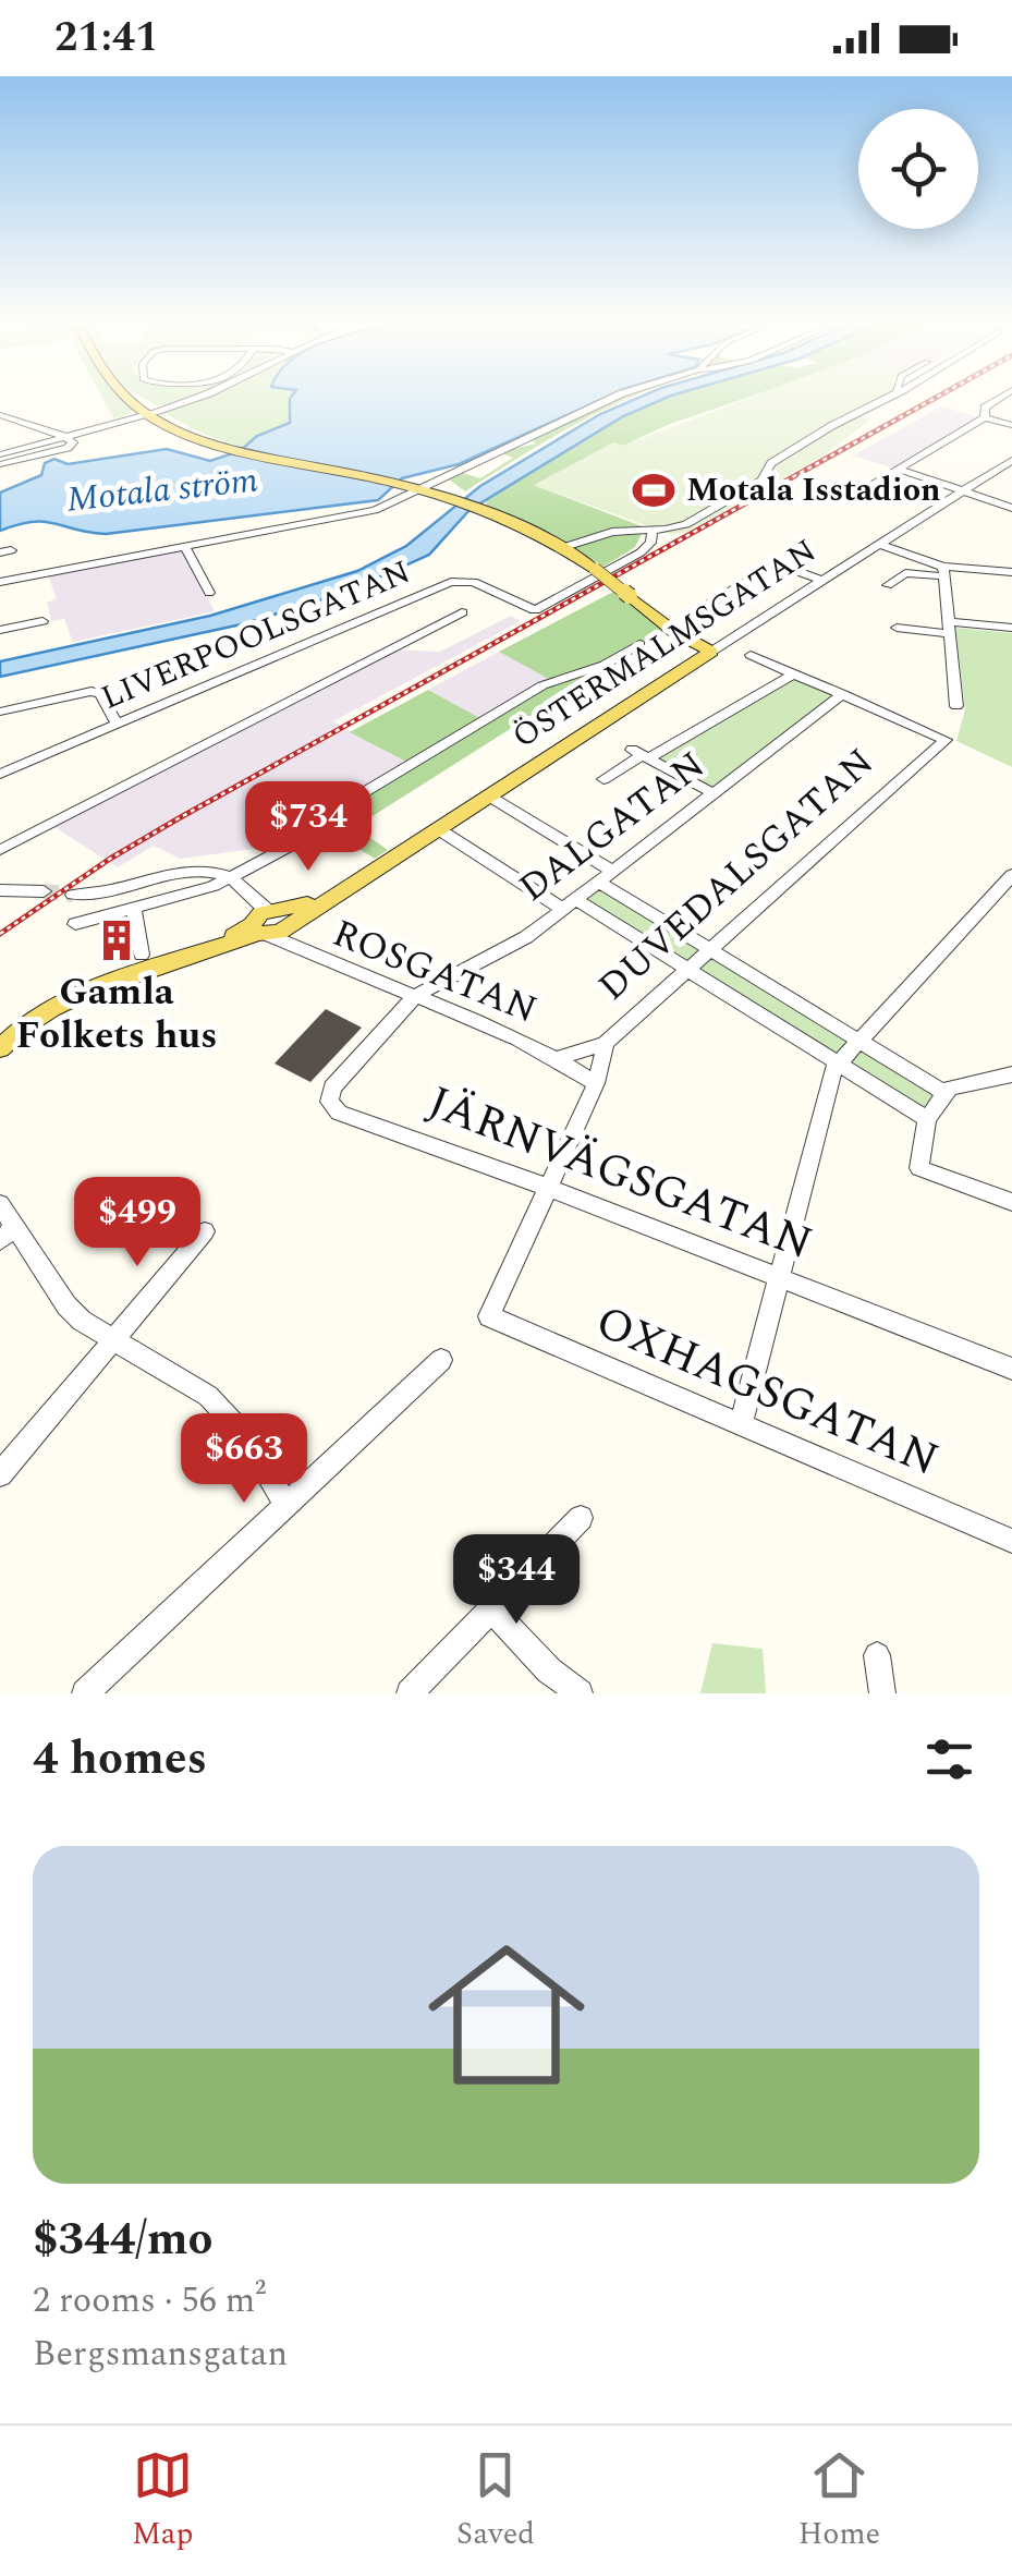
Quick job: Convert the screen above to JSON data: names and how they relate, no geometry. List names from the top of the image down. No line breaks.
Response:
{"streets":{"main road":["ÖSTERMALMSGATAN"],"street":["LIVERPOOLSGATAN","DALGATAN","DUVEDALSGATAN","ROSGATAN","JÄRNVÄGSGATAN","OXHAGSGATAN"]},"crossings":[["ÖSTERMALMSGATAN","ROSGATAN"],["DALGATAN","DUVEDALSGATAN"],["DALGATAN","ROSGATAN"],["DALGATAN","JÄRNVÄGSGATAN"],["DUVEDALSGATAN","ROSGATAN"],["DUVEDALSGATAN","JÄRNVÄGSGATAN"],["DUVEDALSGATAN","OXHAGSGATAN"],["ROSGATAN","JÄRNVÄGSGATAN"]],"water":["Motala ström"],"places":{"sports":["Motala Isstadion"],"building":["Gamla Folkets hus"]},"page":{"status":"21:41","price":["$734","$499","$663","$344"],"heading":"4 homes","list":[{"name":"$344/mo","note":"2 rooms · 56 m² · Bergsmansgatan"}],"tabs":["Map","Saved","Home"]}}
